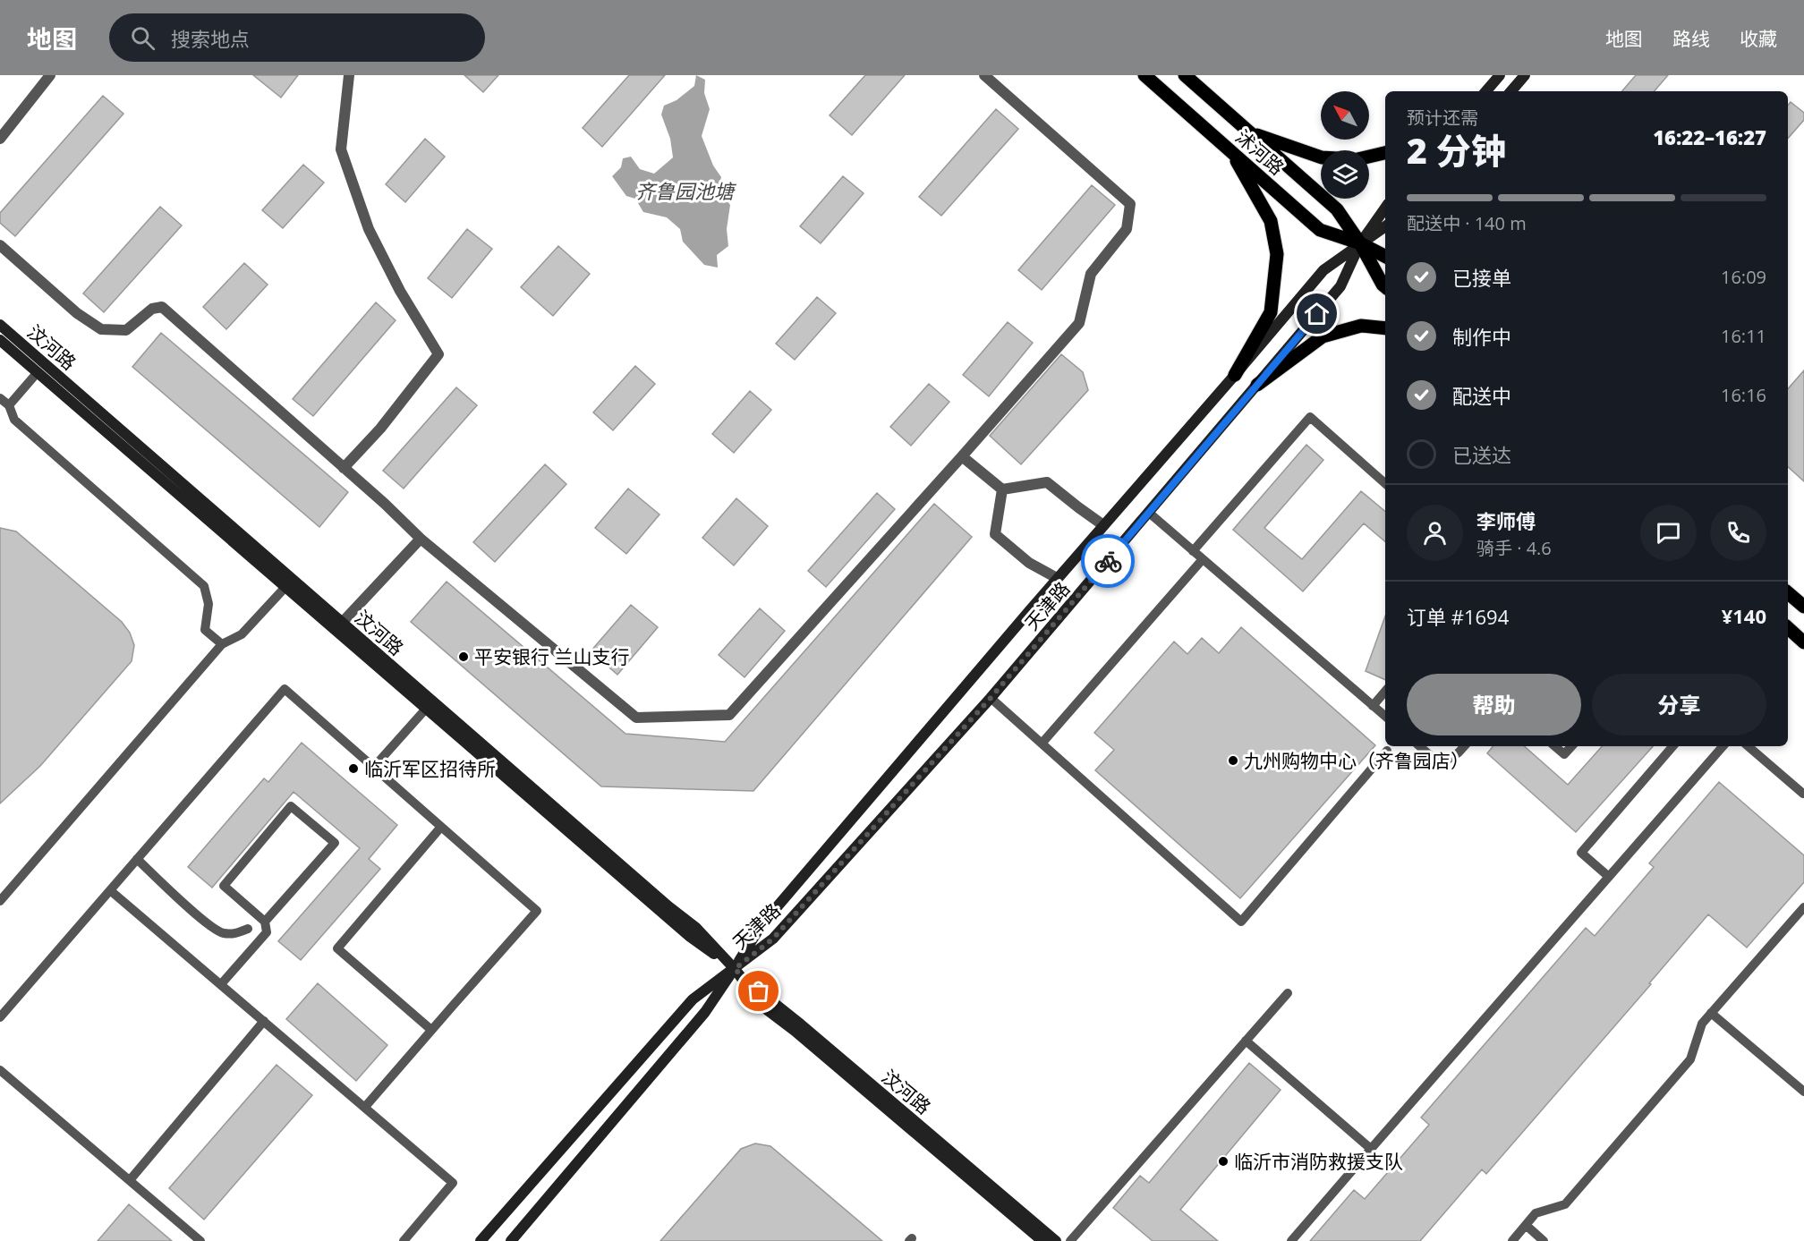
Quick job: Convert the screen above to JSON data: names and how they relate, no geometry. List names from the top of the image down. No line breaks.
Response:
{"streets":{"main road":["沭河路","汶河路","天津路"]},"crossings":[["沭河路","天津路"],["汶河路","天津路"]],"water":["齐鲁园池塘"],"places":["平安银行 兰山支行","九州购物中心（齐鲁园店）","临沂军区招待所","临沂市消防救援支队"],"north":"top left","page":{"header":"地图","search":"搜索地点","nav":["地图","路线","收藏"],"heading":["2 分钟","预计还需","16:22–16:27"],"panel":["李师傅","骑手 · 4.6","订单 #1694","¥140"],"bar":"配送中 · 140 m","list":[["已接单","16:09"],["制作中","16:11"],["配送中","16:16"],"已送达"],"buttons":["帮助","分享"]}}
